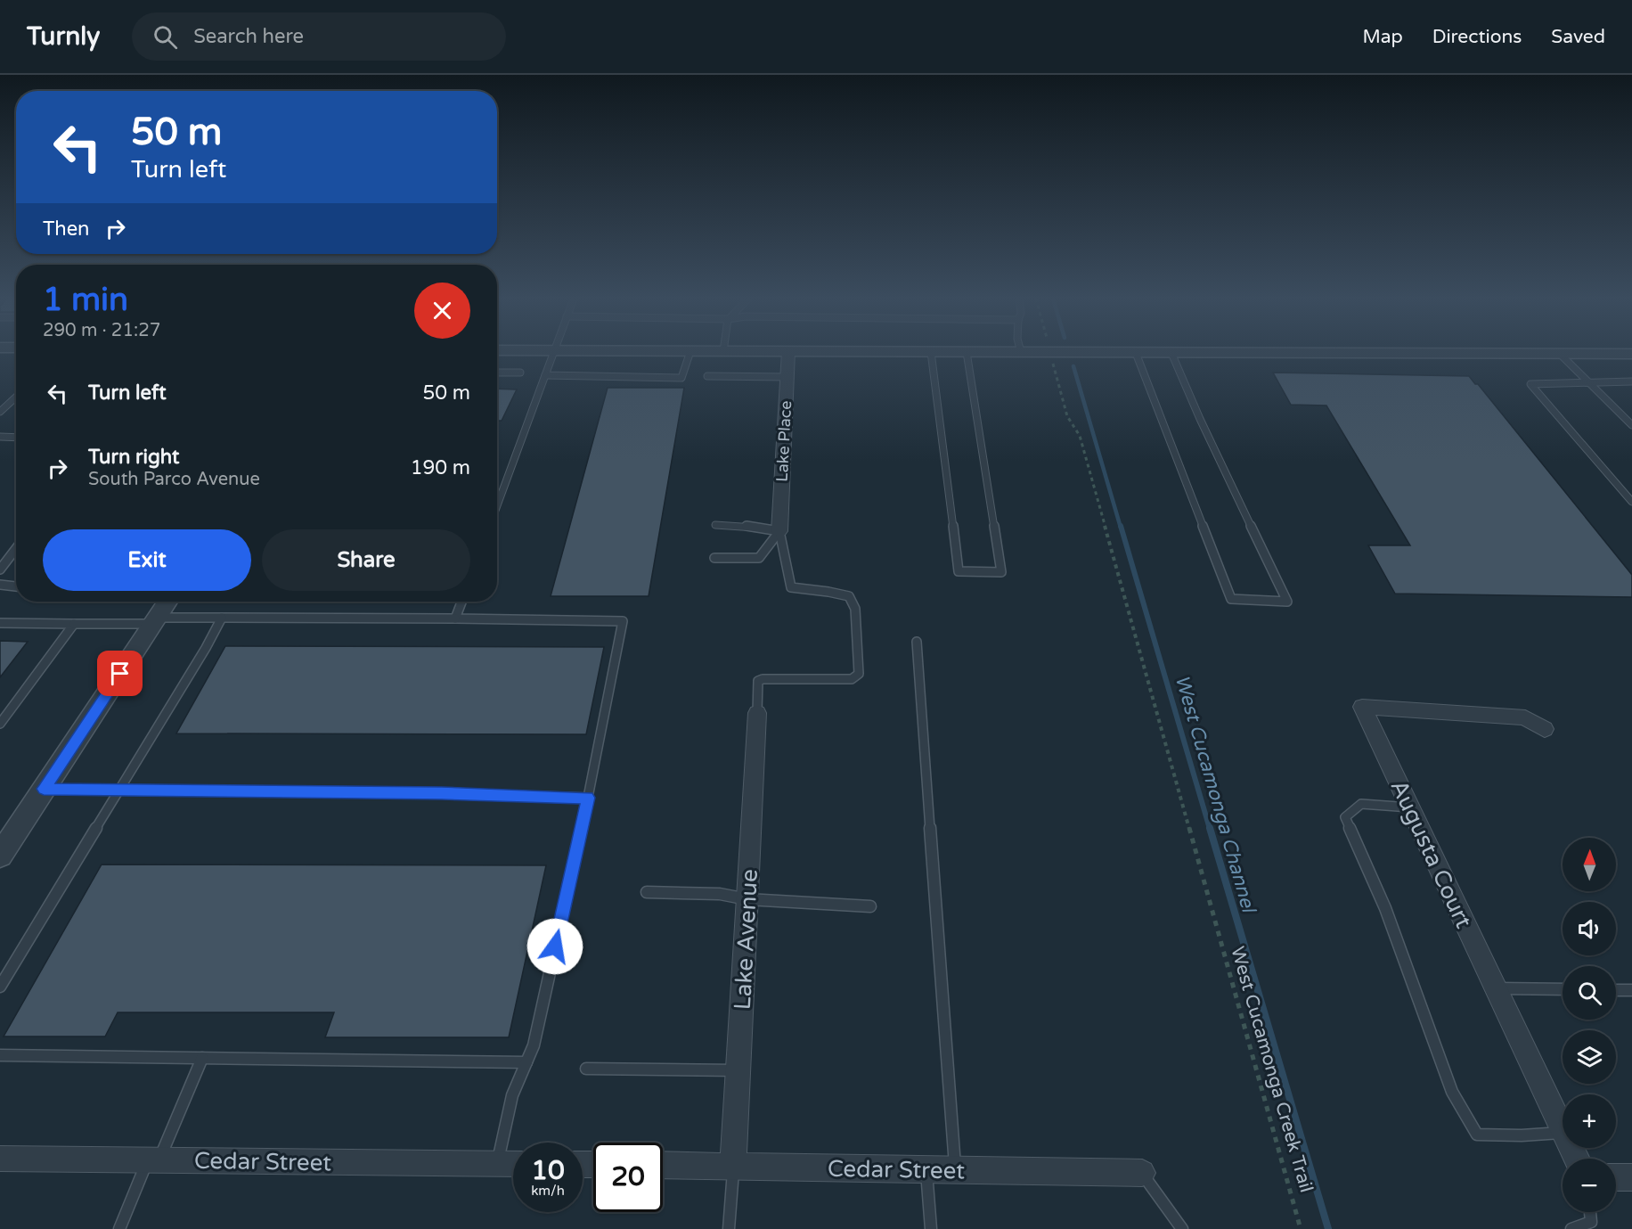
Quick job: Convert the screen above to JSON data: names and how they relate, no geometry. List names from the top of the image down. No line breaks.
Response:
{"streets":{"street":["Lake Place","Augusta Court","Lake Avenue","Cedar Street"],"path":["West Cucamonga Creek Trail"]},"crossings":[["Lake Avenue","Cedar Street"]],"water":["West Cucamonga Channel"],"north":"top","page":{"header":"Turnly","search":"Search here","nav":["Map","Directions","Saved"],"turn":["50 m","Turn left"],"then":"Then","heading":["1 min","290 m · 21:27"],"list":[{"name":"Turn left","value":"50 m"},{"name":"Turn right","note":"South Parco Avenue","value":"190 m"}],"buttons":["Exit","Share"],"map_buttons":["+","−"],"speed":"10 km/h","limit":"20"}}
